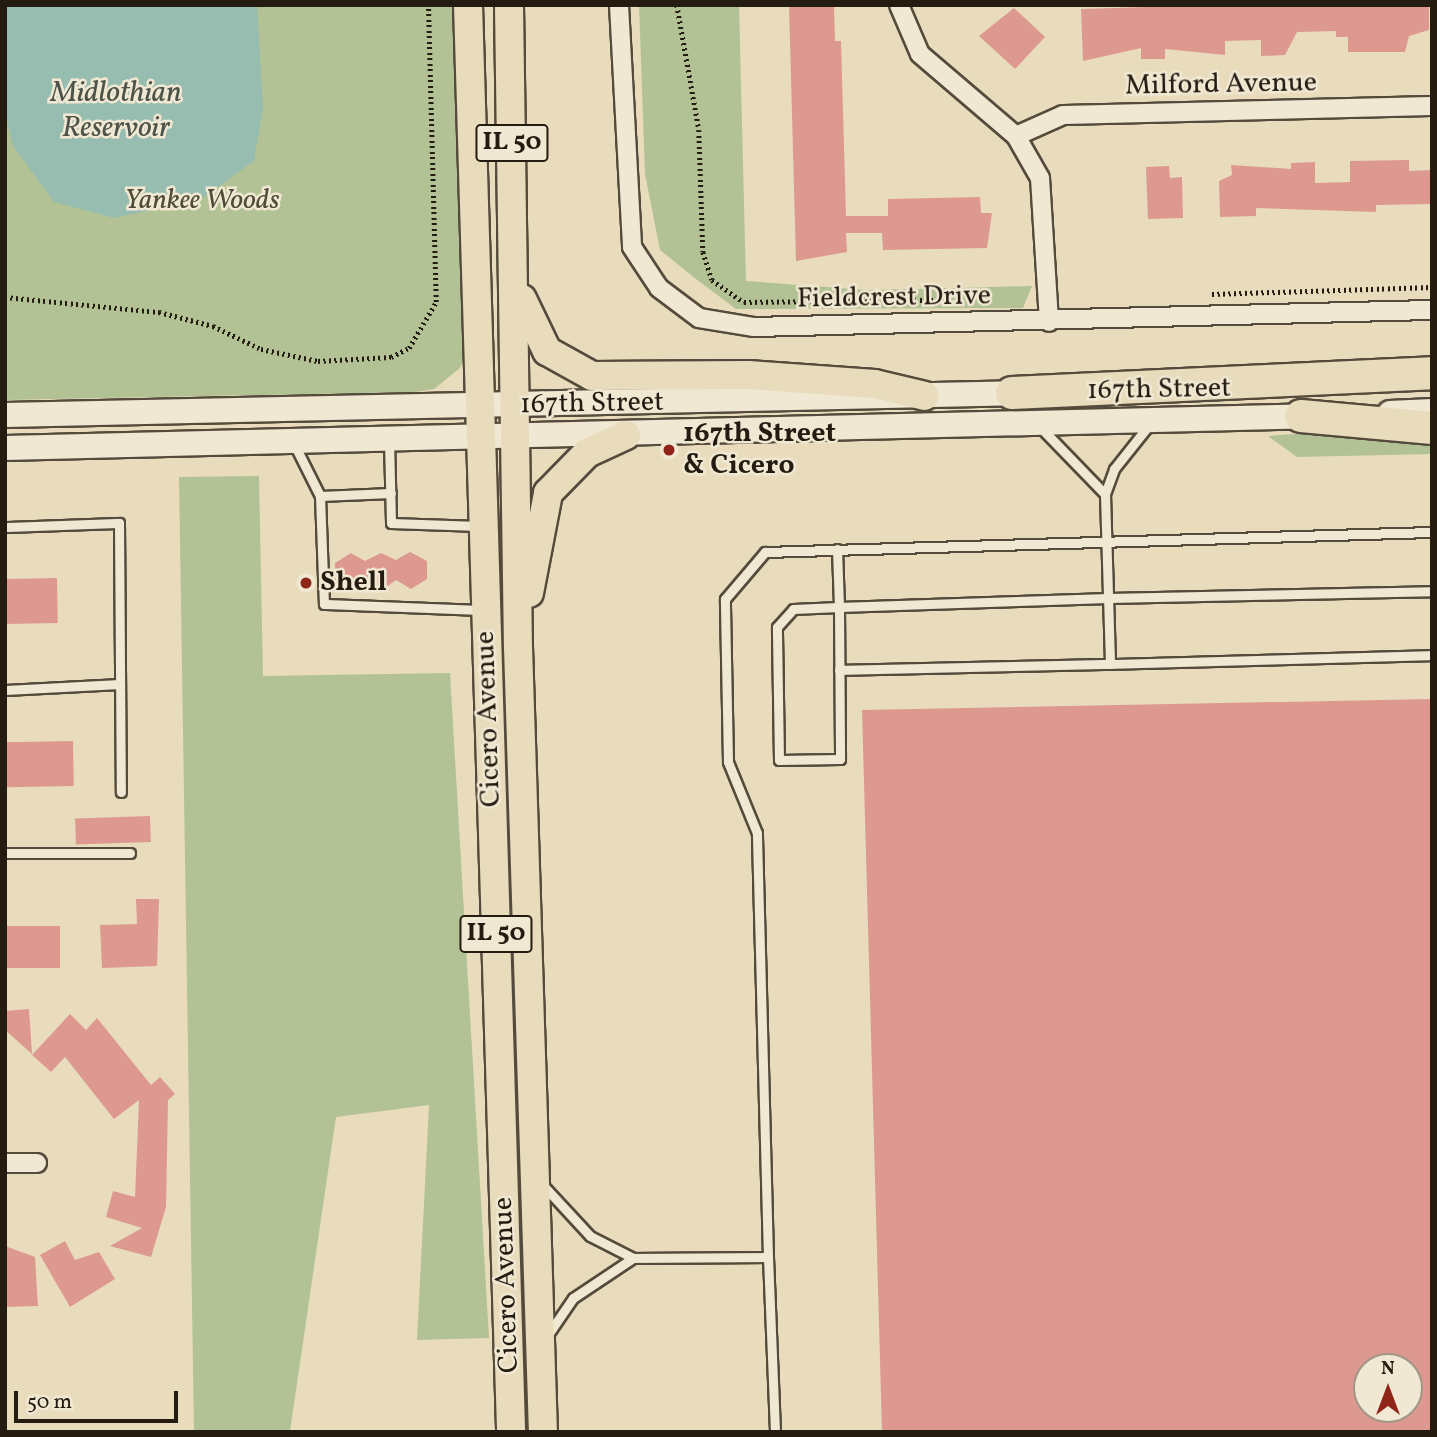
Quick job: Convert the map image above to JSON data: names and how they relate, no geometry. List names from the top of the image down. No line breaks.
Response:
{"streets":{"main road":["IL 50","167th Street","Cicero Avenue"],"street":["Milford Avenue","Fieldcrest Drive"]},"crossings":[["167th Street","Cicero Avenue"]],"water":["Midlothian Reservoir"],"parks":["Yankee Woods"],"places":["167th Street & Cicero","Shell"],"scale_bar":"50 m","north":"top"}
